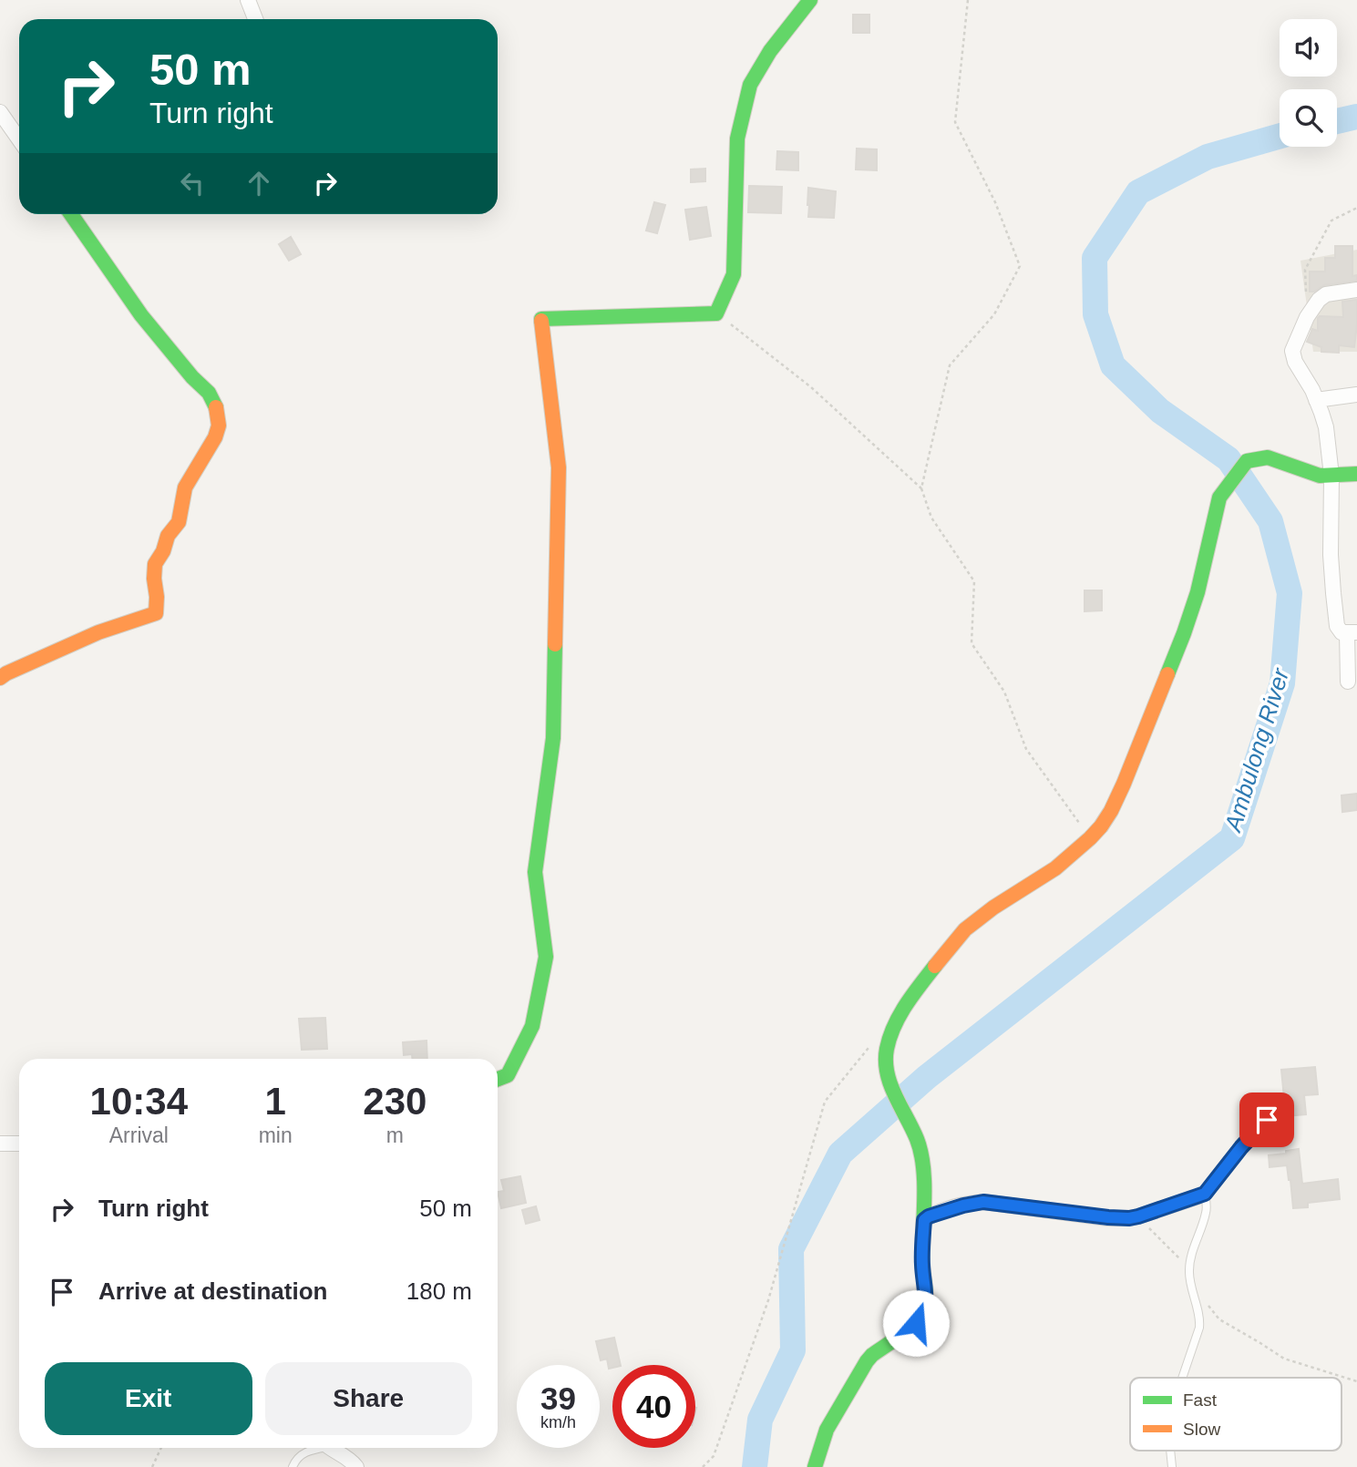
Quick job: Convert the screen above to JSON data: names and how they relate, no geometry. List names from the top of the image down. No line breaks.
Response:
{"water":["Ambulong River"],"legend":["Fast","Slow"],"page":{"turn":["50 m","Turn right"],"eta":["10:34","Arrival","1","min","230","m"],"list":[{"name":"Turn right","value":"50 m"},{"name":"Arrive at destination","value":"180 m"}],"buttons":["Exit","Share"],"speed":"39 km/h","limit":"40"}}
